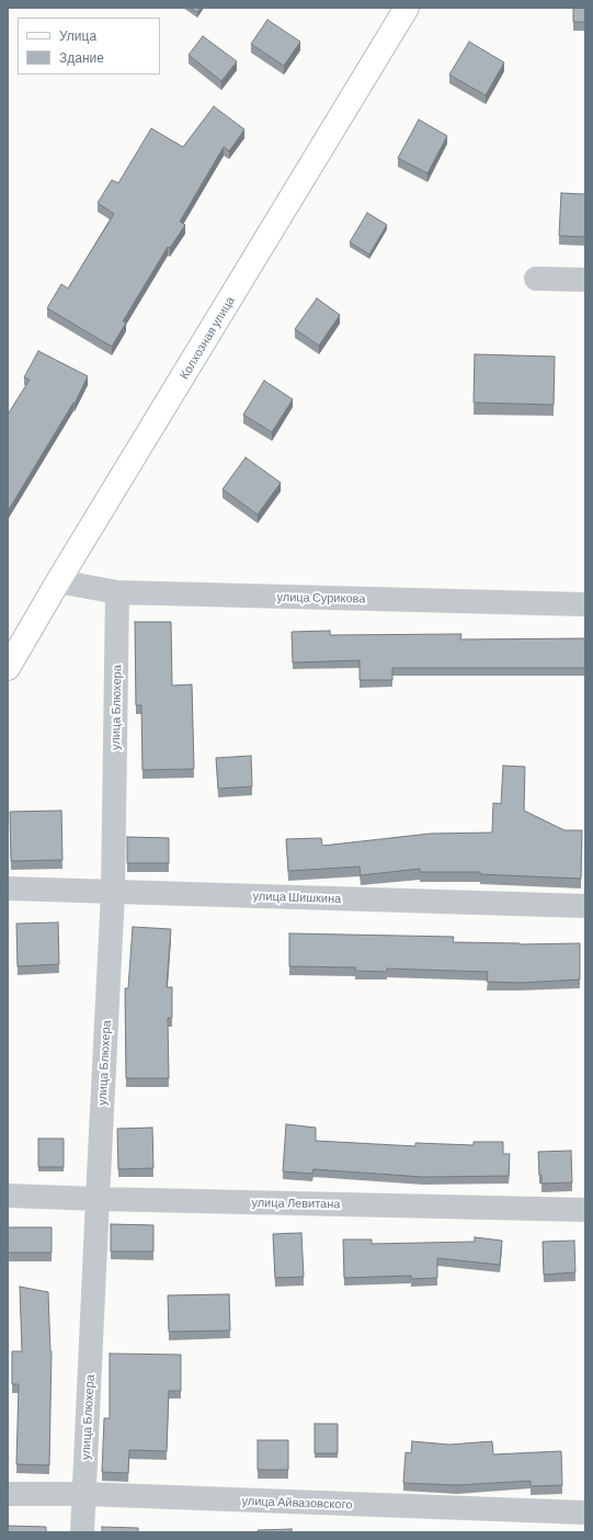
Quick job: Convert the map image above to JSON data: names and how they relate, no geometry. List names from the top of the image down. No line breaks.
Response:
{"streets":{"main road":["Колхозная улица"],"street":["улица Сурикова","улица Блюхера","улица Шишкина","улица Левитана","улица Айвазовского"]},"crossings":[["Колхозная улица","улица Сурикова"],["улица Сурикова","улица Блюхера"],["улица Блюхера","улица Шишкина"],["улица Блюхера","улица Левитана"],["улица Блюхера","улица Айвазовского"]],"legend":["Улица","Здание"]}
